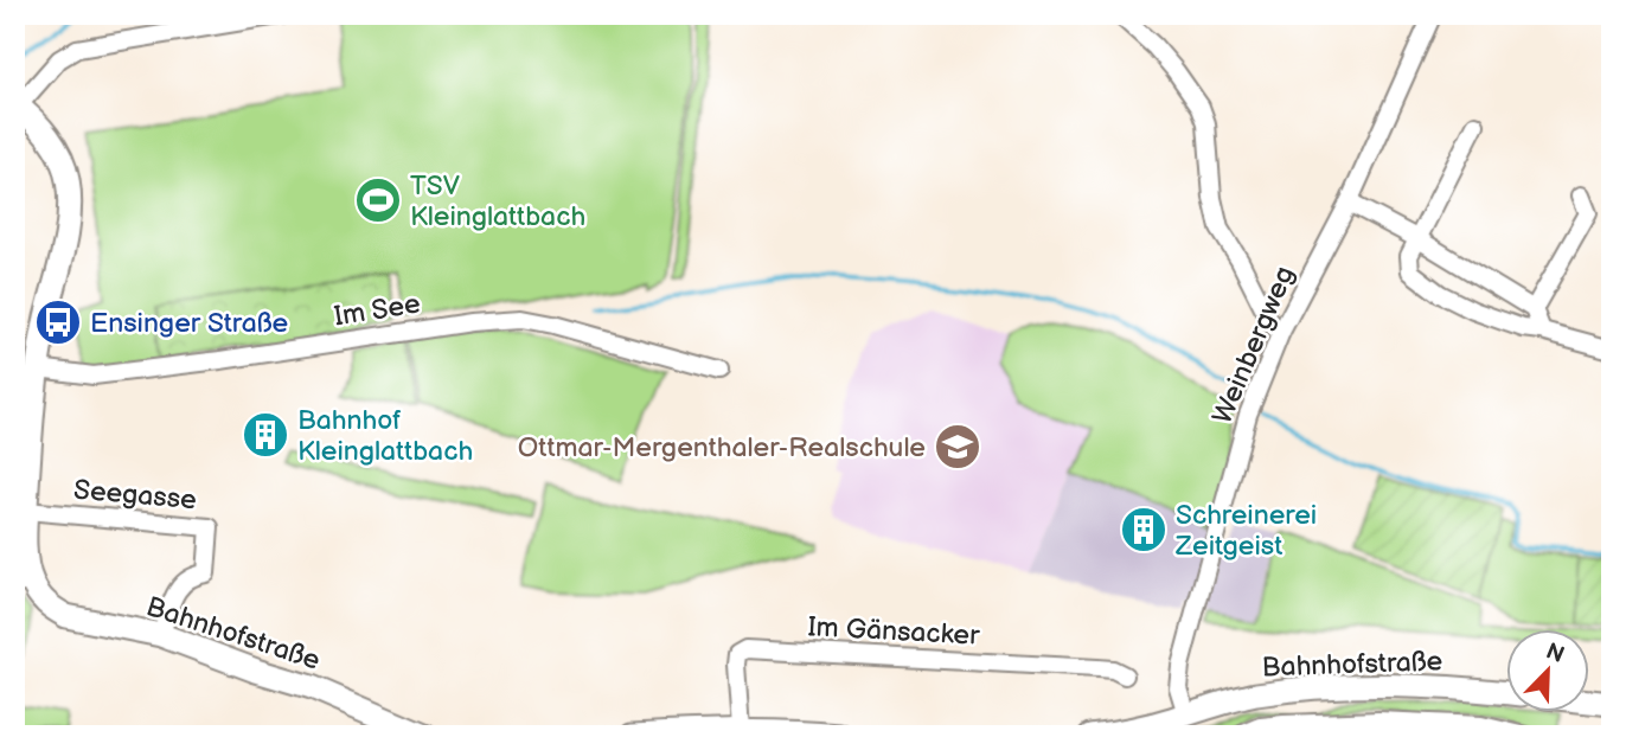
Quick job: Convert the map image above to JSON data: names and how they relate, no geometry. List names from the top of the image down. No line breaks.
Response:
{"streets":{"main road":["Bahnhofstraße"],"street":["Im See","Weinbergweg","Seegasse","Im Gänsacker"]},"crossings":[["Weinbergweg","Bahnhofstraße"],["Seegasse","Bahnhofstraße"]],"places":{"sports":["TSV Kleinglattbach"],"bus stop":["Ensinger Straße"],"building":["Bahnhof Kleinglattbach","Schreinerei Zeitgeist"],"school or university":["Ottmar-Mergenthaler-Realschule"]},"north":"top right"}
